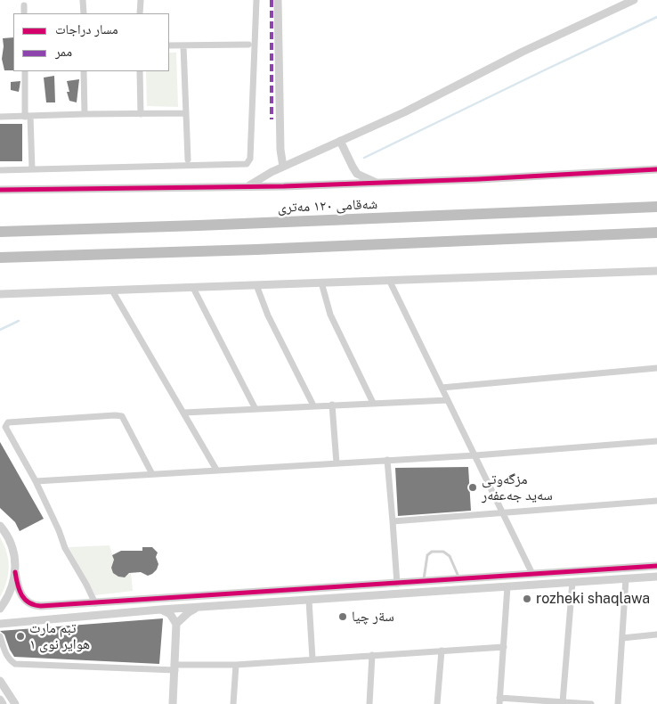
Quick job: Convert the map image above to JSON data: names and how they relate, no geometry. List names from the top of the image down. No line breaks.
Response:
{"streets":{"highway":["شەقامی ١٢٠ مەتری"]},"places":["مزگەوتی سەید جەعفەر","rozheki shaqlawa","سةر چيا","تبم مارت هواير نوى ١"],"legend":["مسار دراجات","ممر"]}
